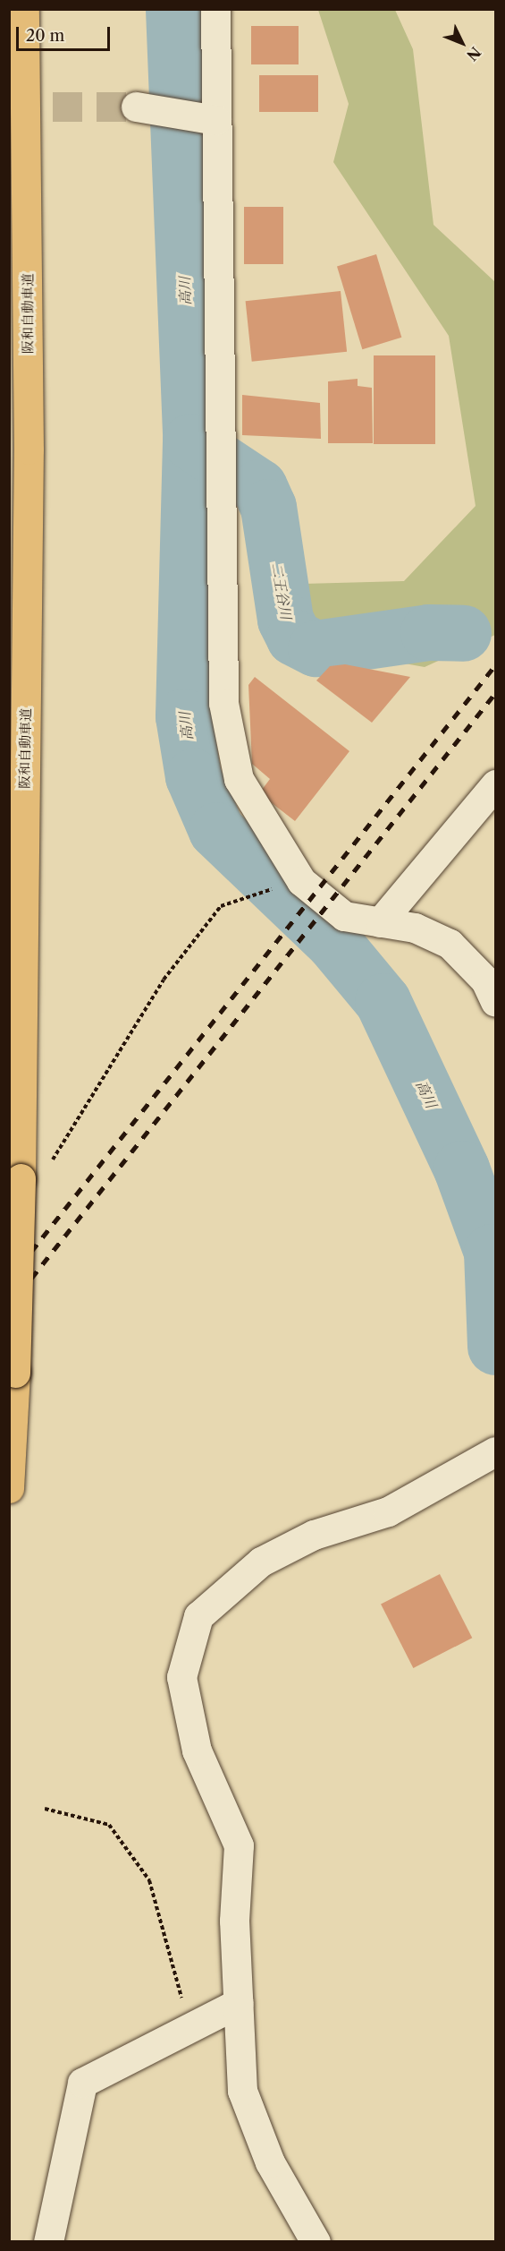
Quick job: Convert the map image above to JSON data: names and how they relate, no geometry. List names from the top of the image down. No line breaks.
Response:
{"streets":{"highway":["阪和自動車道"]},"water":["高川","二王谷川"],"scale_bar":"20 m","north":"bottom right"}
